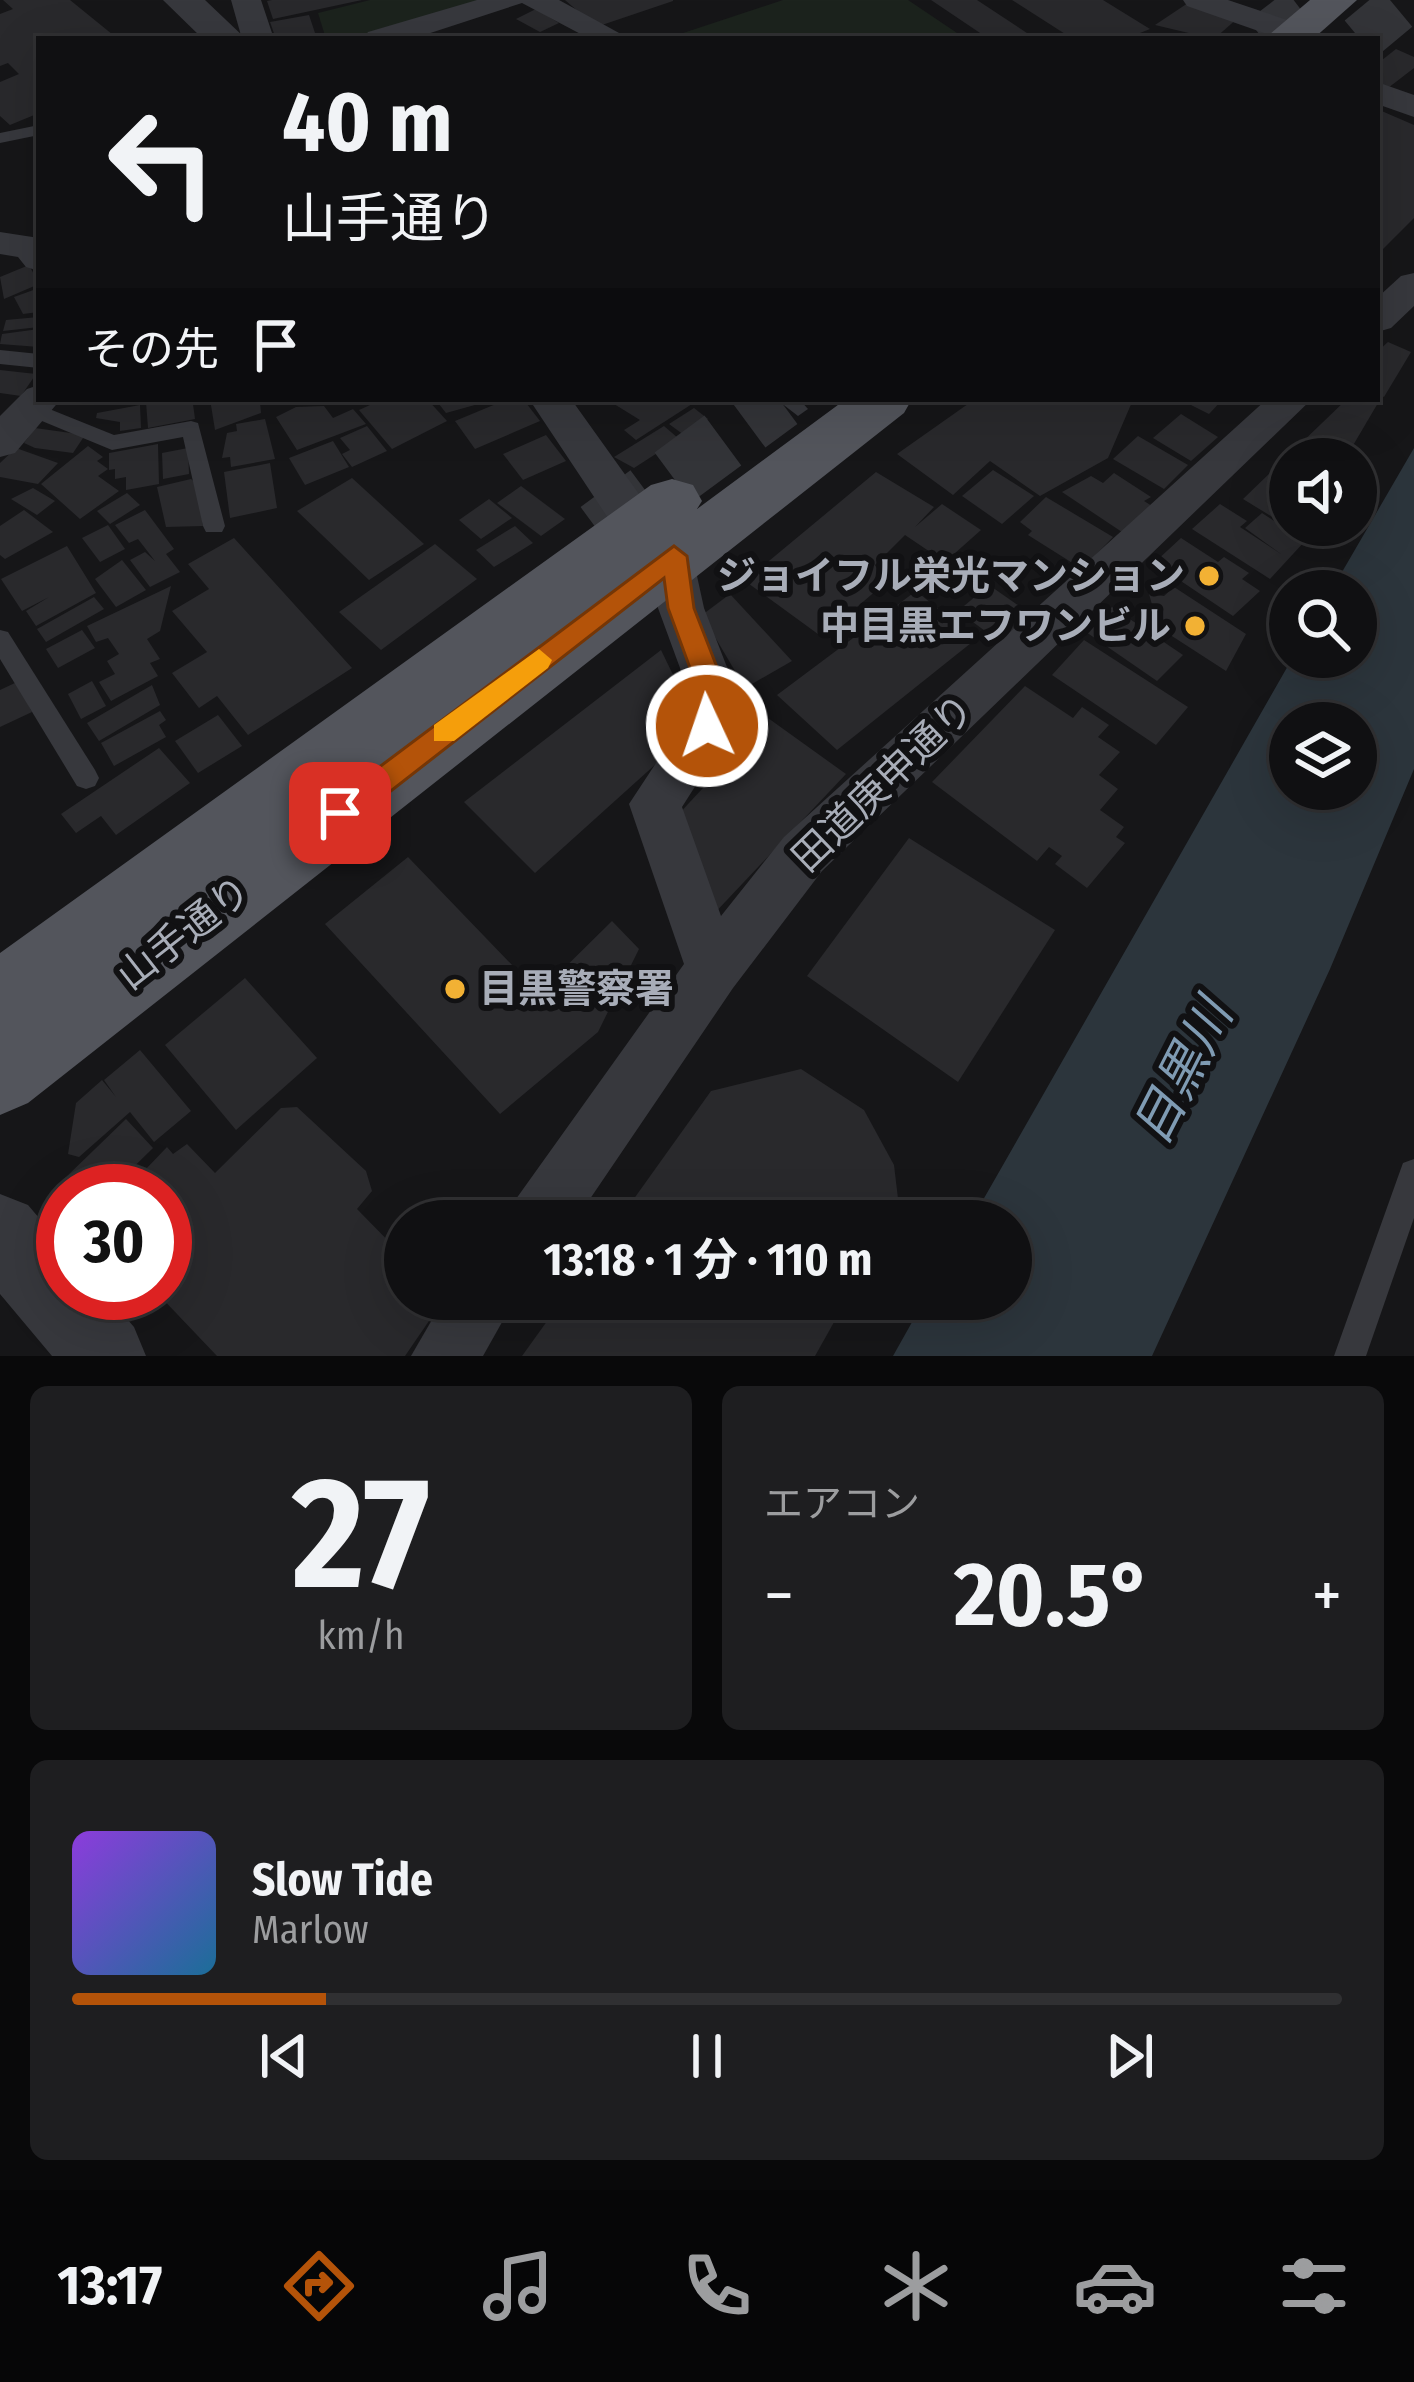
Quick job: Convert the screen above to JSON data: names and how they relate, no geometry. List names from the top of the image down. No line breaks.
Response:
{"streets":{"main road":["山手通り"],"street":["田道庚申通り"]},"water":["目黒川"],"places":["ジョイフル栄光マンション","中目黒エフワンビル","目黒警察署"],"page":{"turn":["40 m","山手通り"],"then":"その先","limit":"30","trip":"13:18 · 1 分 · 110 m","tile":[["27","km/h"],"エアコン"],"heat":["−","20.5°","+"],"song":["Slow Tide","Marlow"],"tabs":"13:17"}}
